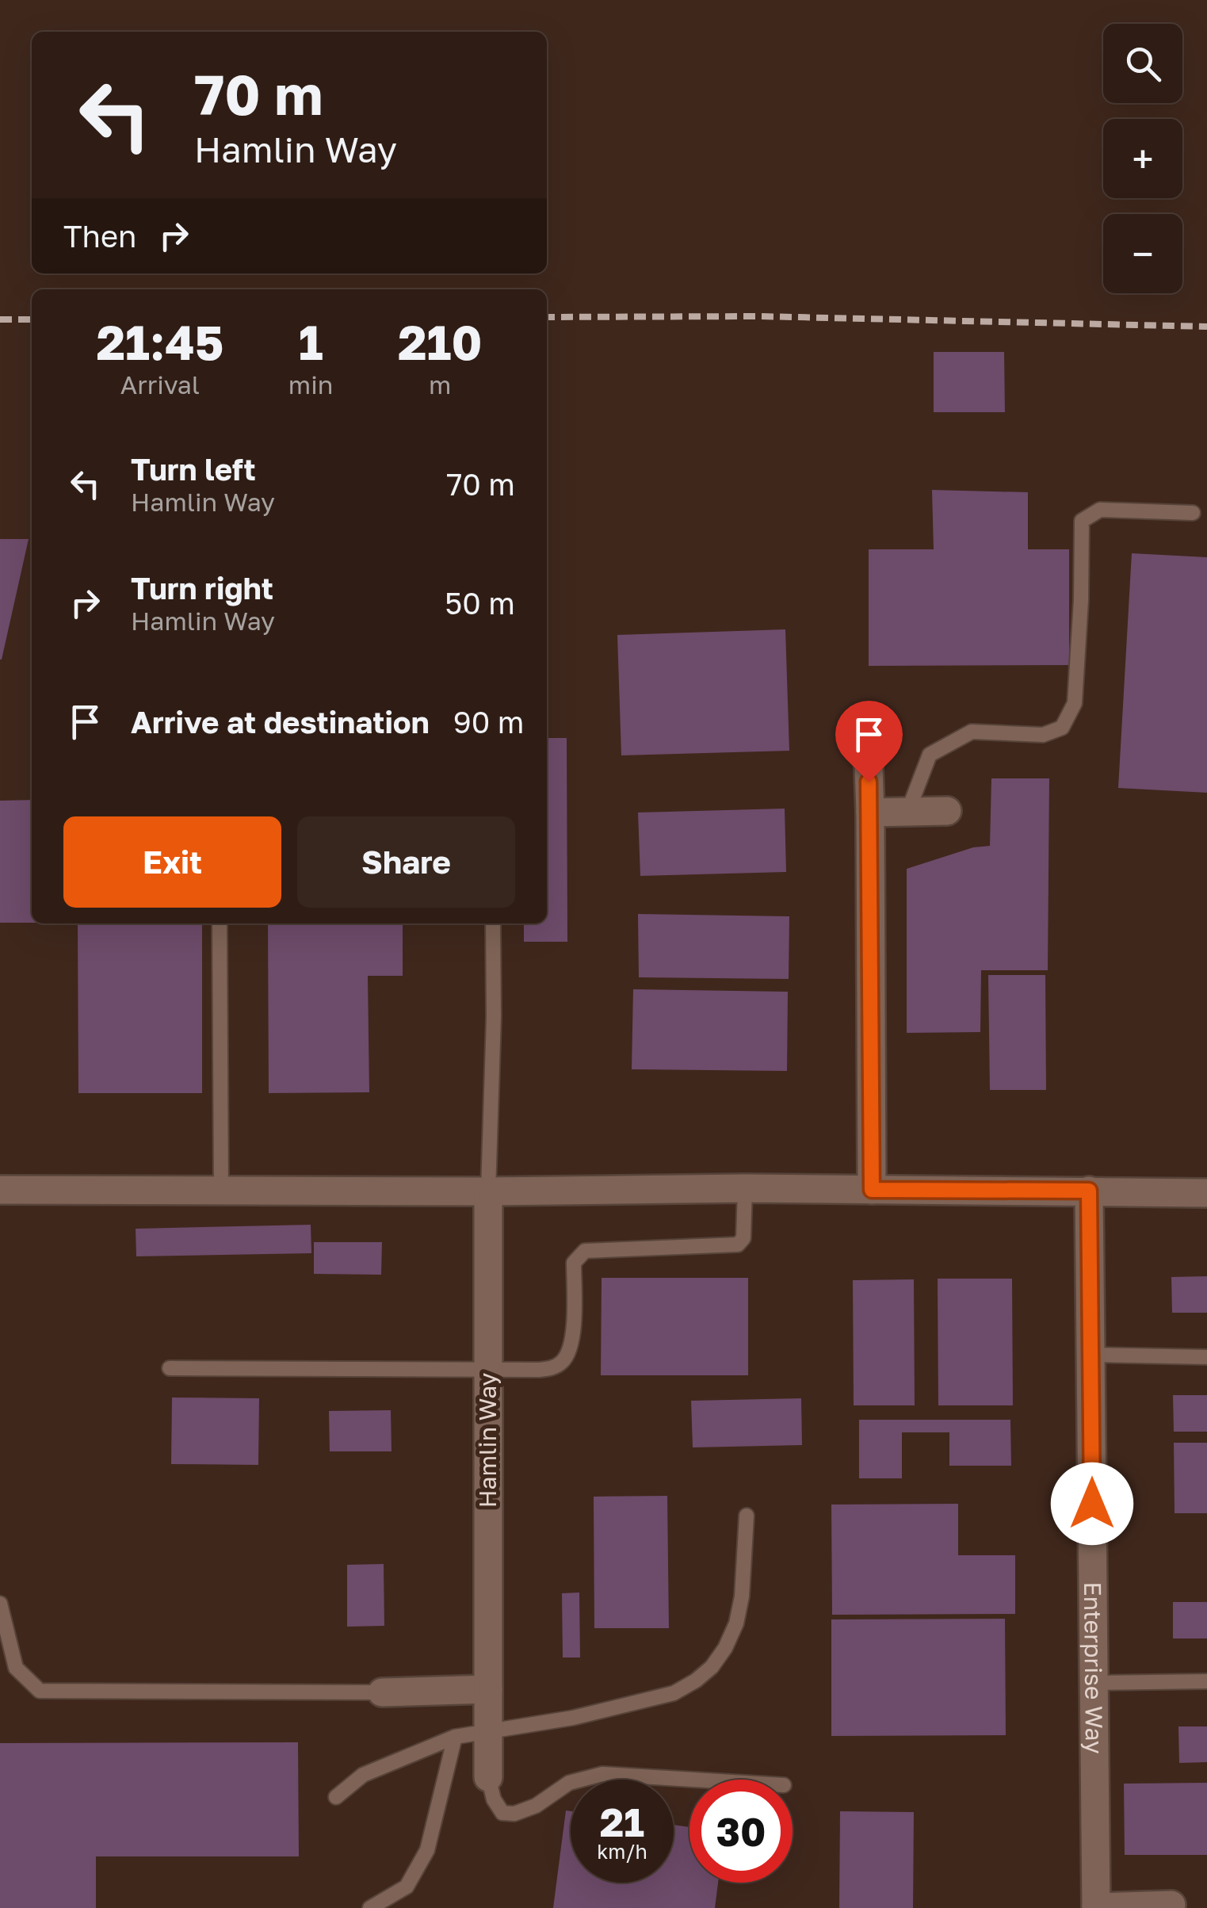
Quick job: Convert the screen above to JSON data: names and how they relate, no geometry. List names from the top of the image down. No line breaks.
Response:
{"streets":{"street":["Hamlin Way","Enterprise Way"]},"page":{"map_buttons":["+","−"],"turn":["70 m","Hamlin Way"],"then":"Then","eta":["21:45","Arrival","1","min","210","m"],"list":[{"name":"Turn left","note":"Hamlin Way","value":"70 m"},{"name":"Turn right","note":"Hamlin Way","value":"50 m"},{"name":"Arrive at destination","value":"90 m"}],"buttons":["Exit","Share"],"speed":"21 km/h","limit":"30"}}
